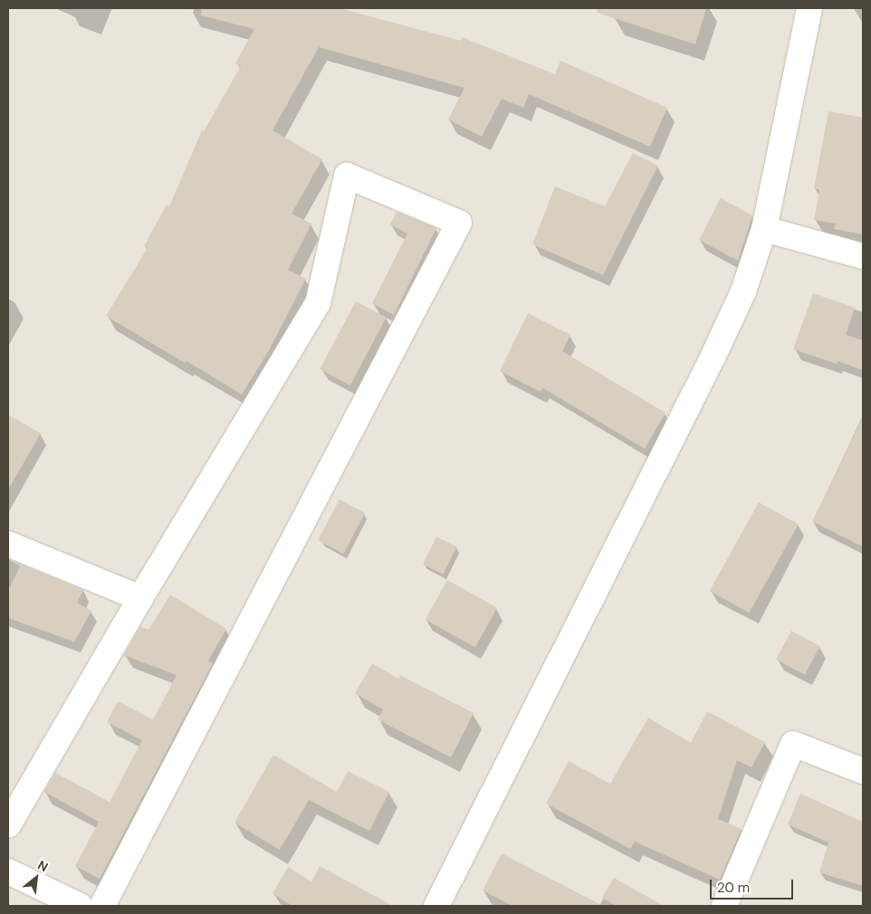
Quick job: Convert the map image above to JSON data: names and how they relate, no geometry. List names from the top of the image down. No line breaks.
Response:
{"scale_bar":"20 m","north":"top right"}
